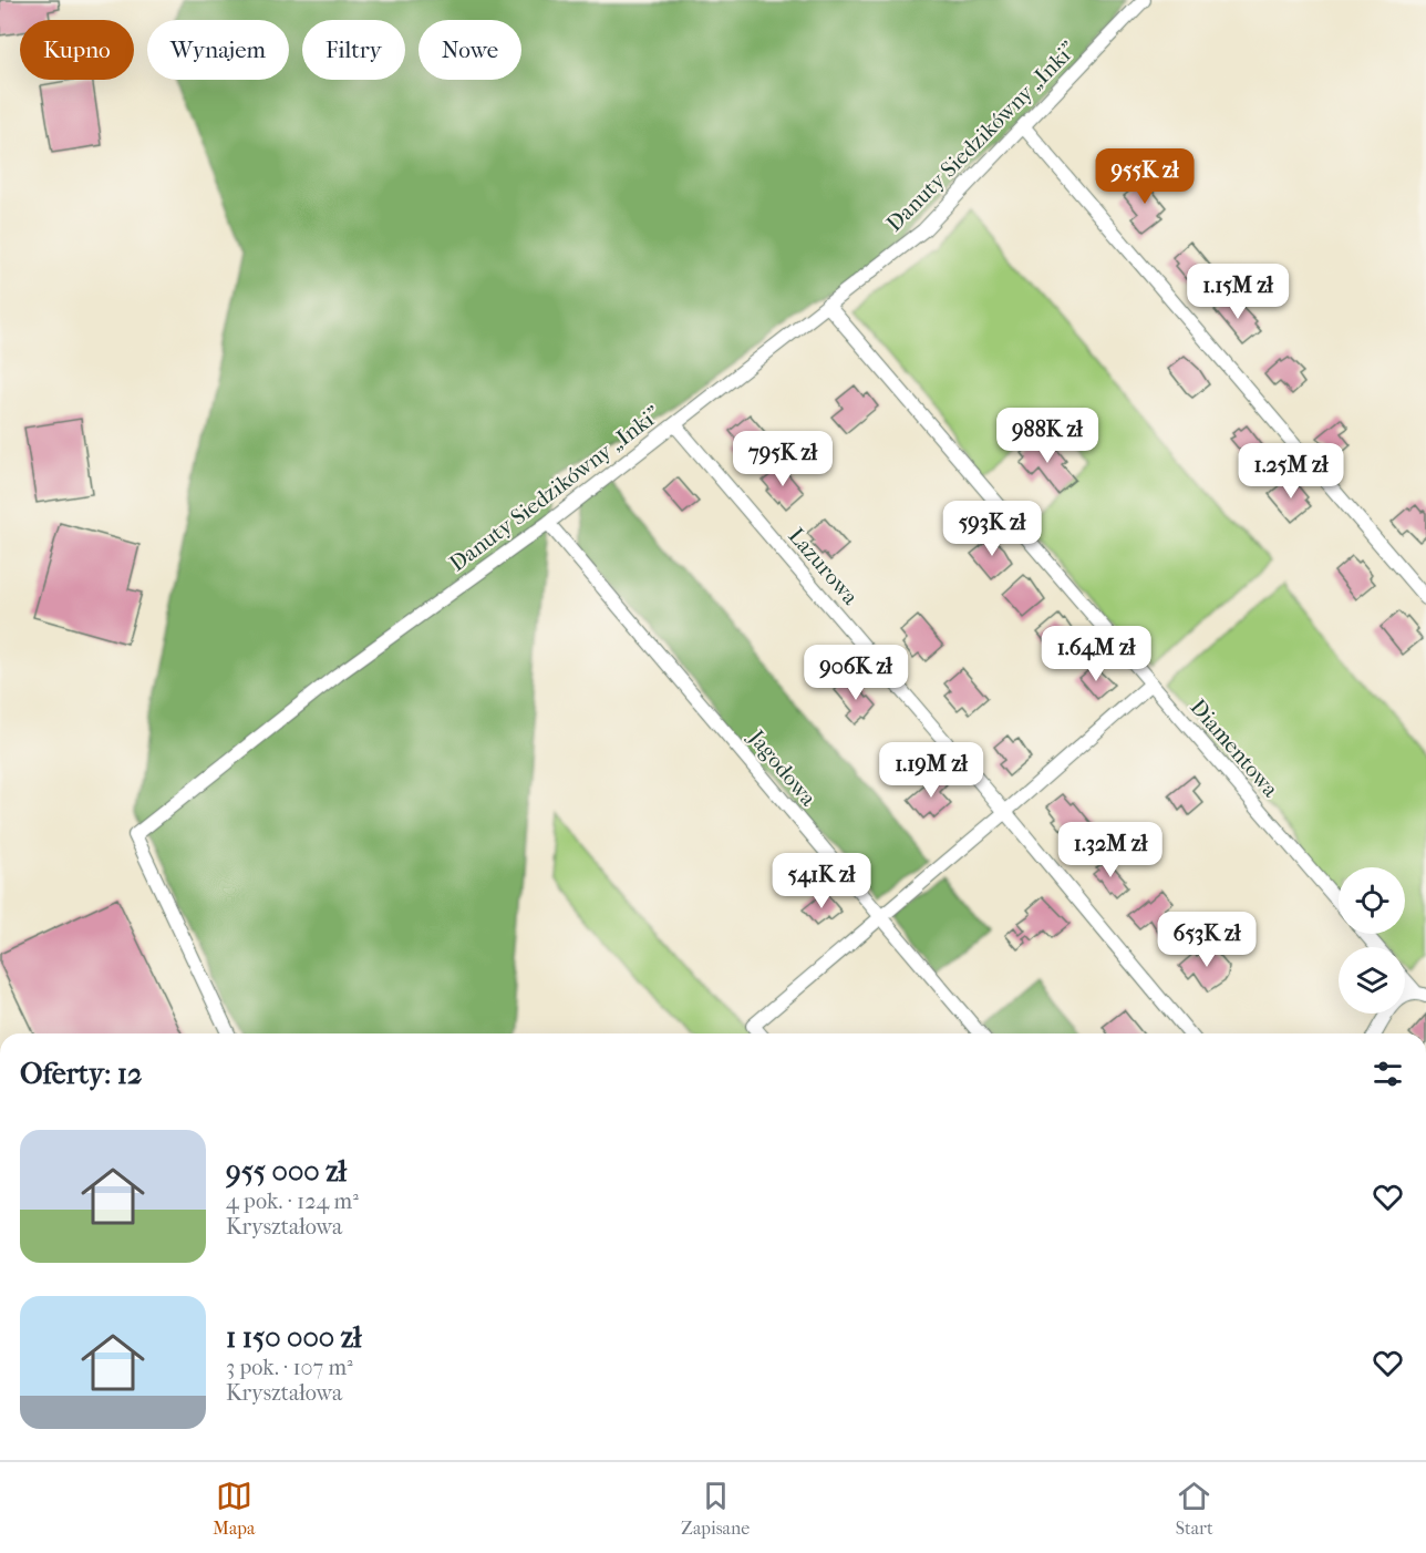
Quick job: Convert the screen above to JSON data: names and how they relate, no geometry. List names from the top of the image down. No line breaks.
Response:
{"streets":{"street":["Danuty Siedzikówny „Inki”","Lazurowa","Diamentowa","Jagodowa"]},"crossings":[["Danuty Siedzikówny „Inki”","Lazurowa"],["Danuty Siedzikówny „Inki”","Diamentowa"],["Danuty Siedzikówny „Inki”","Jagodowa"]],"page":{"chip":["Kupno","Wynajem","Filtry","Nowe"],"price":["955K zł","1.15M zł","988K zł","795K zł","1.25M zł","593K zł","1.64M zł","906K zł","1.19M zł","1.32M zł","541K zł","653K zł"],"heading":"Oferty: 12","list":[{"name":"955 000 zł","note":"4 pok. · 124 m² · Kryształowa"},{"name":"1 150 000 zł","note":"3 pok. · 107 m² · Kryształowa"}],"tabs":["Mapa","Zapisane","Start"]}}
